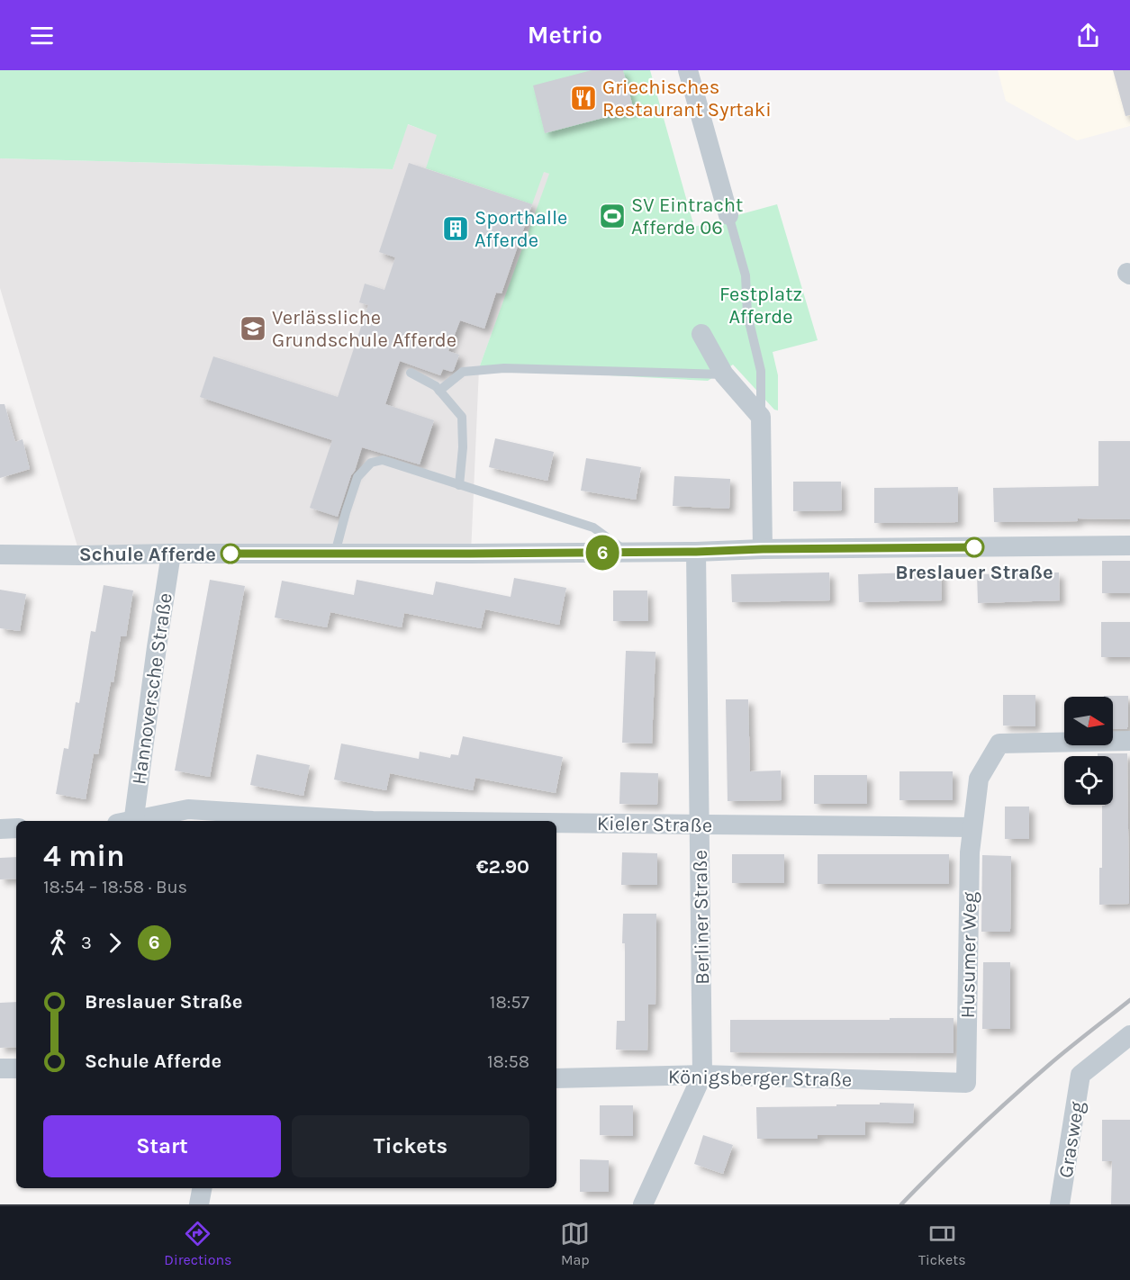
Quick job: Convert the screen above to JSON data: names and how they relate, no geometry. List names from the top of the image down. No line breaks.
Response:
{"streets":{"street":["Hannoversche Straße","Kieler Straße","Berliner Straße","Husumer Weg","Königsberger Straße","Grasweg"]},"crossings":[["Kieler Straße","Berliner Straße"],["Kieler Straße","Husumer Weg"],["Berliner Straße","Königsberger Straße"],["Husumer Weg","Königsberger Straße"]],"parks":["Festplatz Afferde"],"places":{"restaurant":["Griechisches Restaurant Syrtaki"],"sports":["SV Eintracht Afferde 06"],"building":["Sporthalle Afferde"],"school or university":["Verlässliche Grundschule Afferde"],"other":["Breslauer Straße","Schule Afferde"]},"lines":["bus line 6"],"north":"right","page":{"header":"Metrio","on_map":"6","heading":["4 min","18:54 – 18:58 · Bus","€2.90"],"legs":["3","6"],"list":[{"name":"Breslauer Straße","value":"18:57"},{"name":"Schule Afferde","value":"18:58"}],"buttons":["Start","Tickets"],"tabs":["Directions","Map","Tickets"]}}
